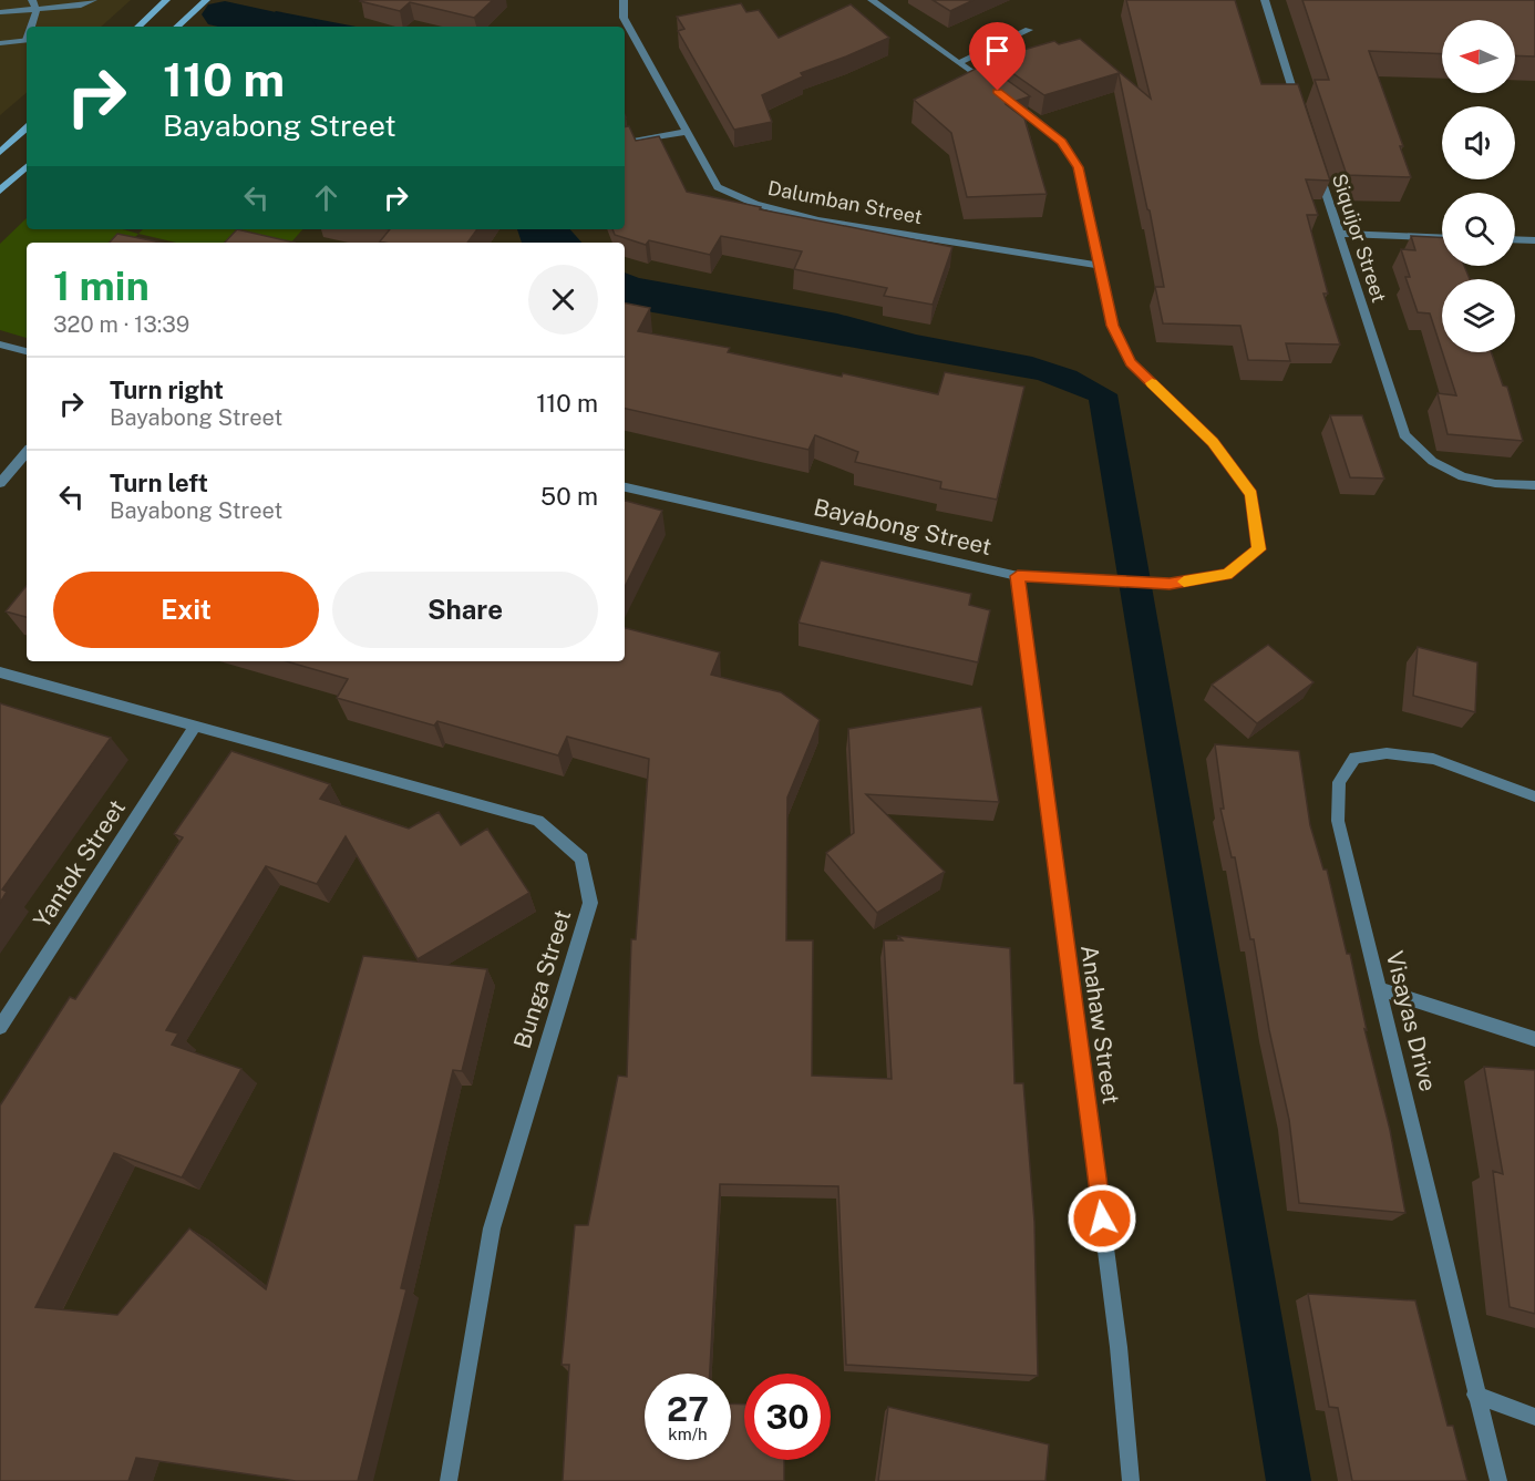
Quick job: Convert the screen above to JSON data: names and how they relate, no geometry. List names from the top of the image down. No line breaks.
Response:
{"streets":{"street":["Dalumban Street","Siquijor Street","Bayabong Street","Yantok Street","Bunga Street","Visayas Drive","Anahaw Street"]},"crossings":[["Dalumban Street","Bayabong Street"],["Bayabong Street","Anahaw Street"],["Yantok Street","Bunga Street"]],"north":"left","page":{"turn":["110 m","Bayabong Street"],"heading":["1 min","320 m · 13:39"],"list":[{"name":"Turn right","note":"Bayabong Street","value":"110 m"},{"name":"Turn left","note":"Bayabong Street","value":"50 m"}],"buttons":["Exit","Share"],"speed":"27 km/h","limit":"30"}}
